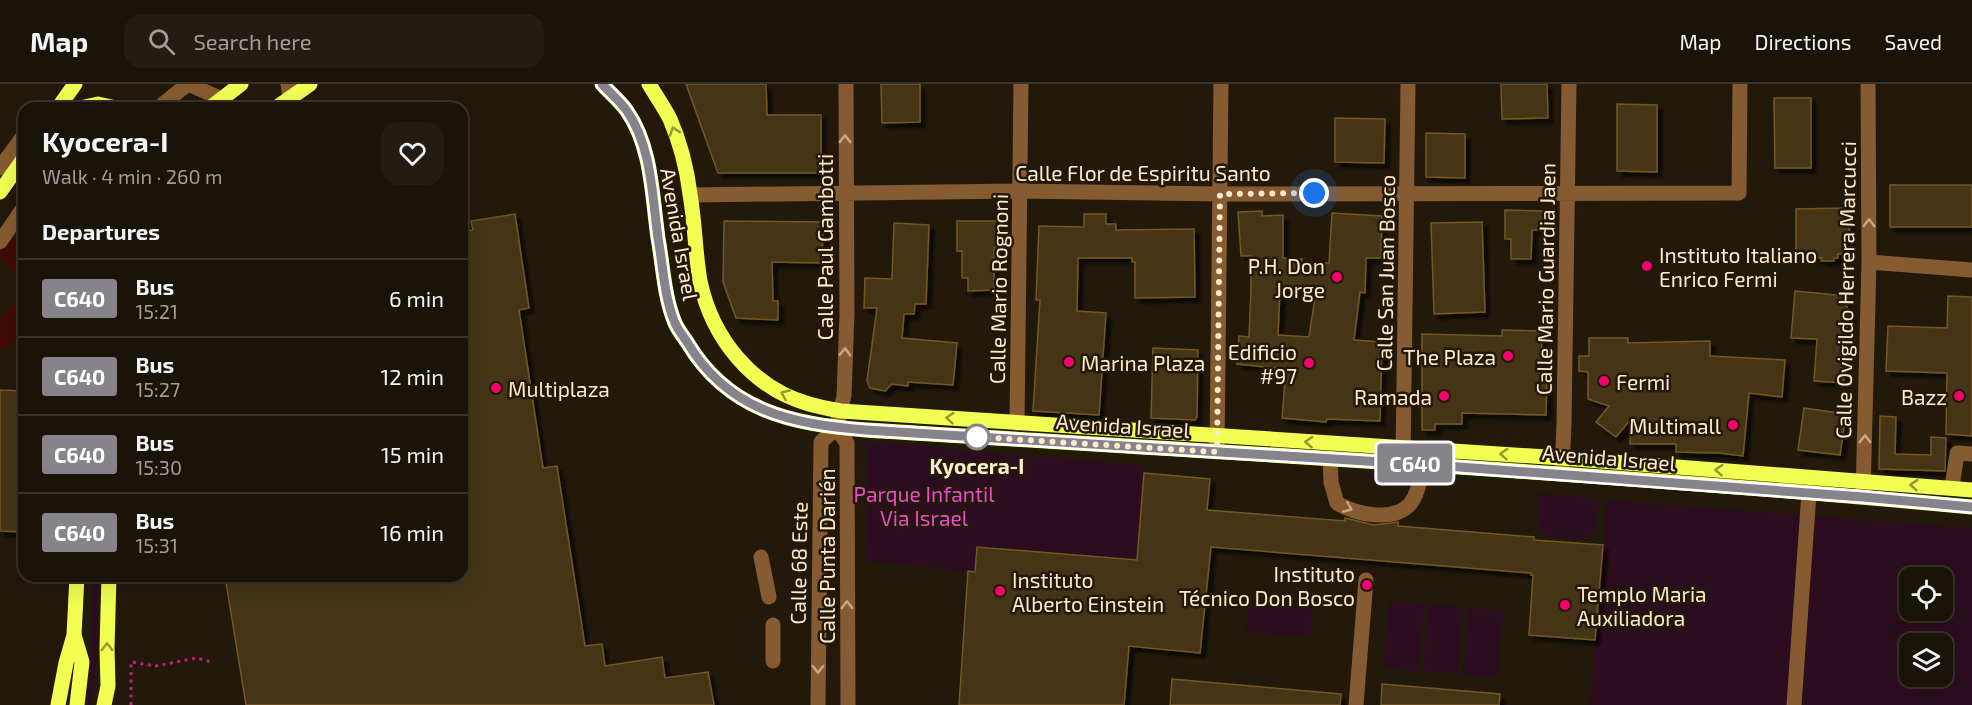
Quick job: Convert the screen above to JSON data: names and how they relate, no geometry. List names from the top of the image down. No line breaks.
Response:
{"streets":{"main road":["Avenida Israel"],"street":["Calle Flor de Espiritu Santo","Calle Paul Gambotti","Calle San Juan Bosco","Calle Mario Guardia Jaen","Calle Mario Rognoni","Calle Ovigildo Herrera Marcucci","Calle Punta Darién","Calle 68 Este"]},"crossings":[["Calle Flor de Espiritu Santo","Avenida Israel"],["Calle Flor de Espiritu Santo","Calle Paul Gambotti"],["Calle Flor de Espiritu Santo","Calle San Juan Bosco"],["Calle Flor de Espiritu Santo","Calle Mario Guardia Jaen"],["Calle Flor de Espiritu Santo","Calle Mario Rognoni"],["Avenida Israel","Calle Paul Gambotti"],["Avenida Israel","Calle San Juan Bosco"],["Avenida Israel","Calle Mario Guardia Jaen"],["Avenida Israel","Calle Mario Rognoni"],["Avenida Israel","Calle Ovigildo Herrera Marcucci"],["Avenida Israel","Calle Punta Darién"],["Avenida Israel","Calle 68 Este"],["Calle Punta Darién","Calle 68 Este"]],"one_way":["Calle Paul Gambotti","Calle Ovigildo Herrera Marcucci"],"parks":["Parque Infantil Via Israel"],"places":["Instituto Italiano Enrico Fermi","P.H. Don Jorge","The Plaza","Marina Plaza","Edificio #97","Fermi","Multiplaza","Ramada","Bazz","Multimall","Kyocera-I","Instituto Técnico Don Bosco","Instituto Alberto Einstein","Templo Maria Auxiliadora"],"lines":["bus line C640"],"page":{"header":"Map","search":"Search here","nav":["Map","Directions","Saved"],"on_map":"C640","heading":[["Kyocera-I","Walk · 4 min · 260 m"],"Departures"],"list":[{"mark":"C640","name":"Bus","note":"15:21","value":"6 min"},{"mark":"C640","name":"Bus","note":"15:27","value":"12 min"},{"mark":"C640","name":"Bus","note":"15:30","value":"15 min"},{"mark":"C640","name":"Bus","note":"15:31","value":"16 min"}]}}
